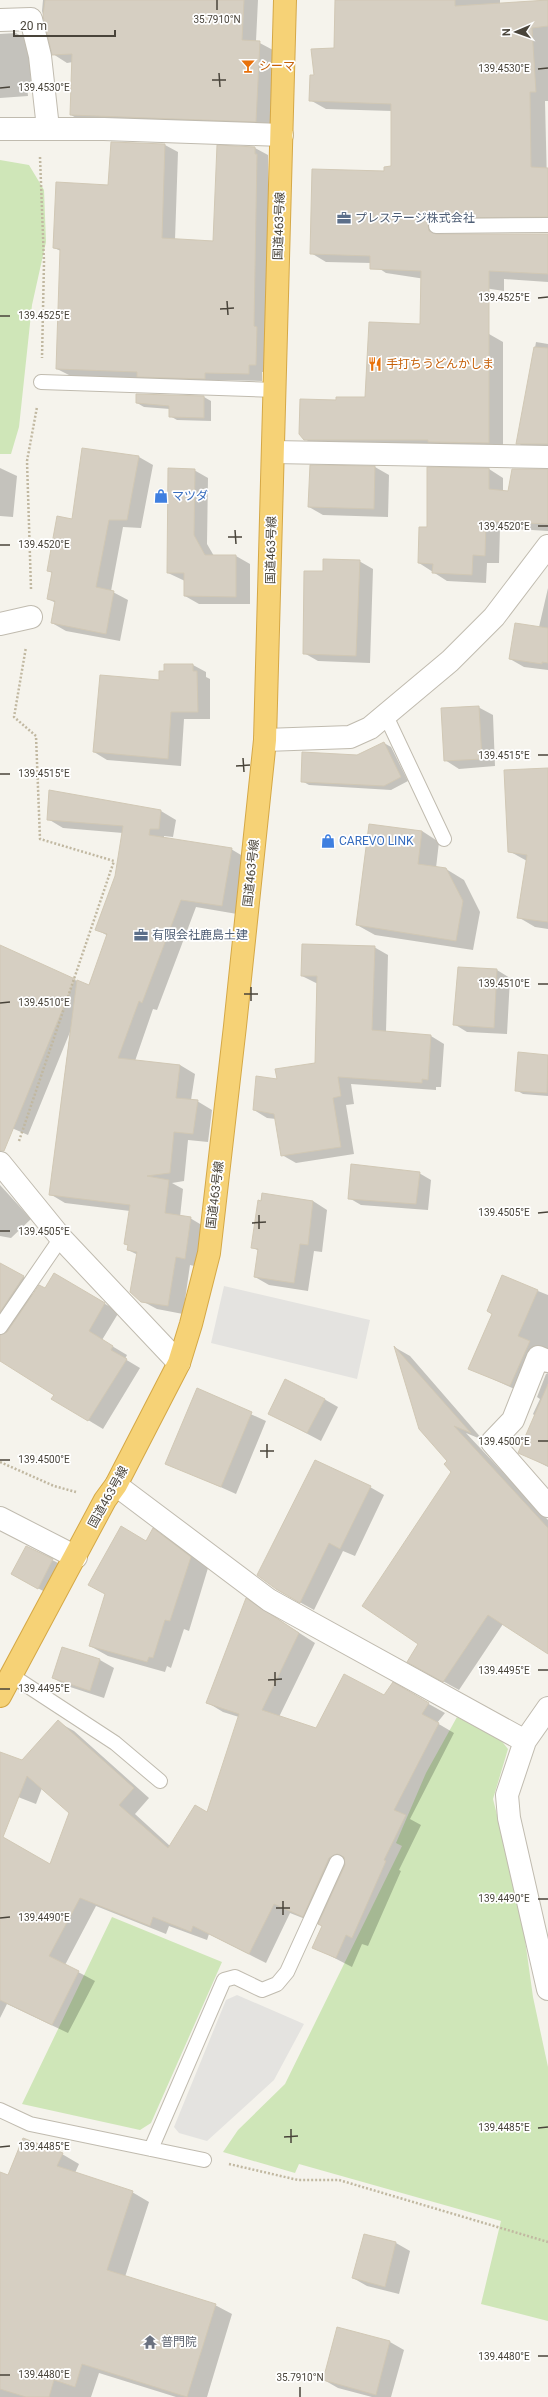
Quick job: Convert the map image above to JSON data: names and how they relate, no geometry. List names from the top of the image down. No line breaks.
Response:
{"streets":{"highway":["国道463号線"]},"places":{"bar":["シーマ"],"office":["プレステージ株式会社","有限会社鹿島土建"],"restaurant":["手打ちうどんかしま"],"shop":["マツダ","CAREVO LINK"],"temple":["普門院"]},"scale_bar":"20 m","north":"left","coordinates":["35.7910°N","139.4530°E","139.4525°E","139.4520°E","139.4515°E","139.4510°E","139.4505°E","139.4500°E","139.4495°E","139.4490°E","139.4485°E","139.4480°E"]}
